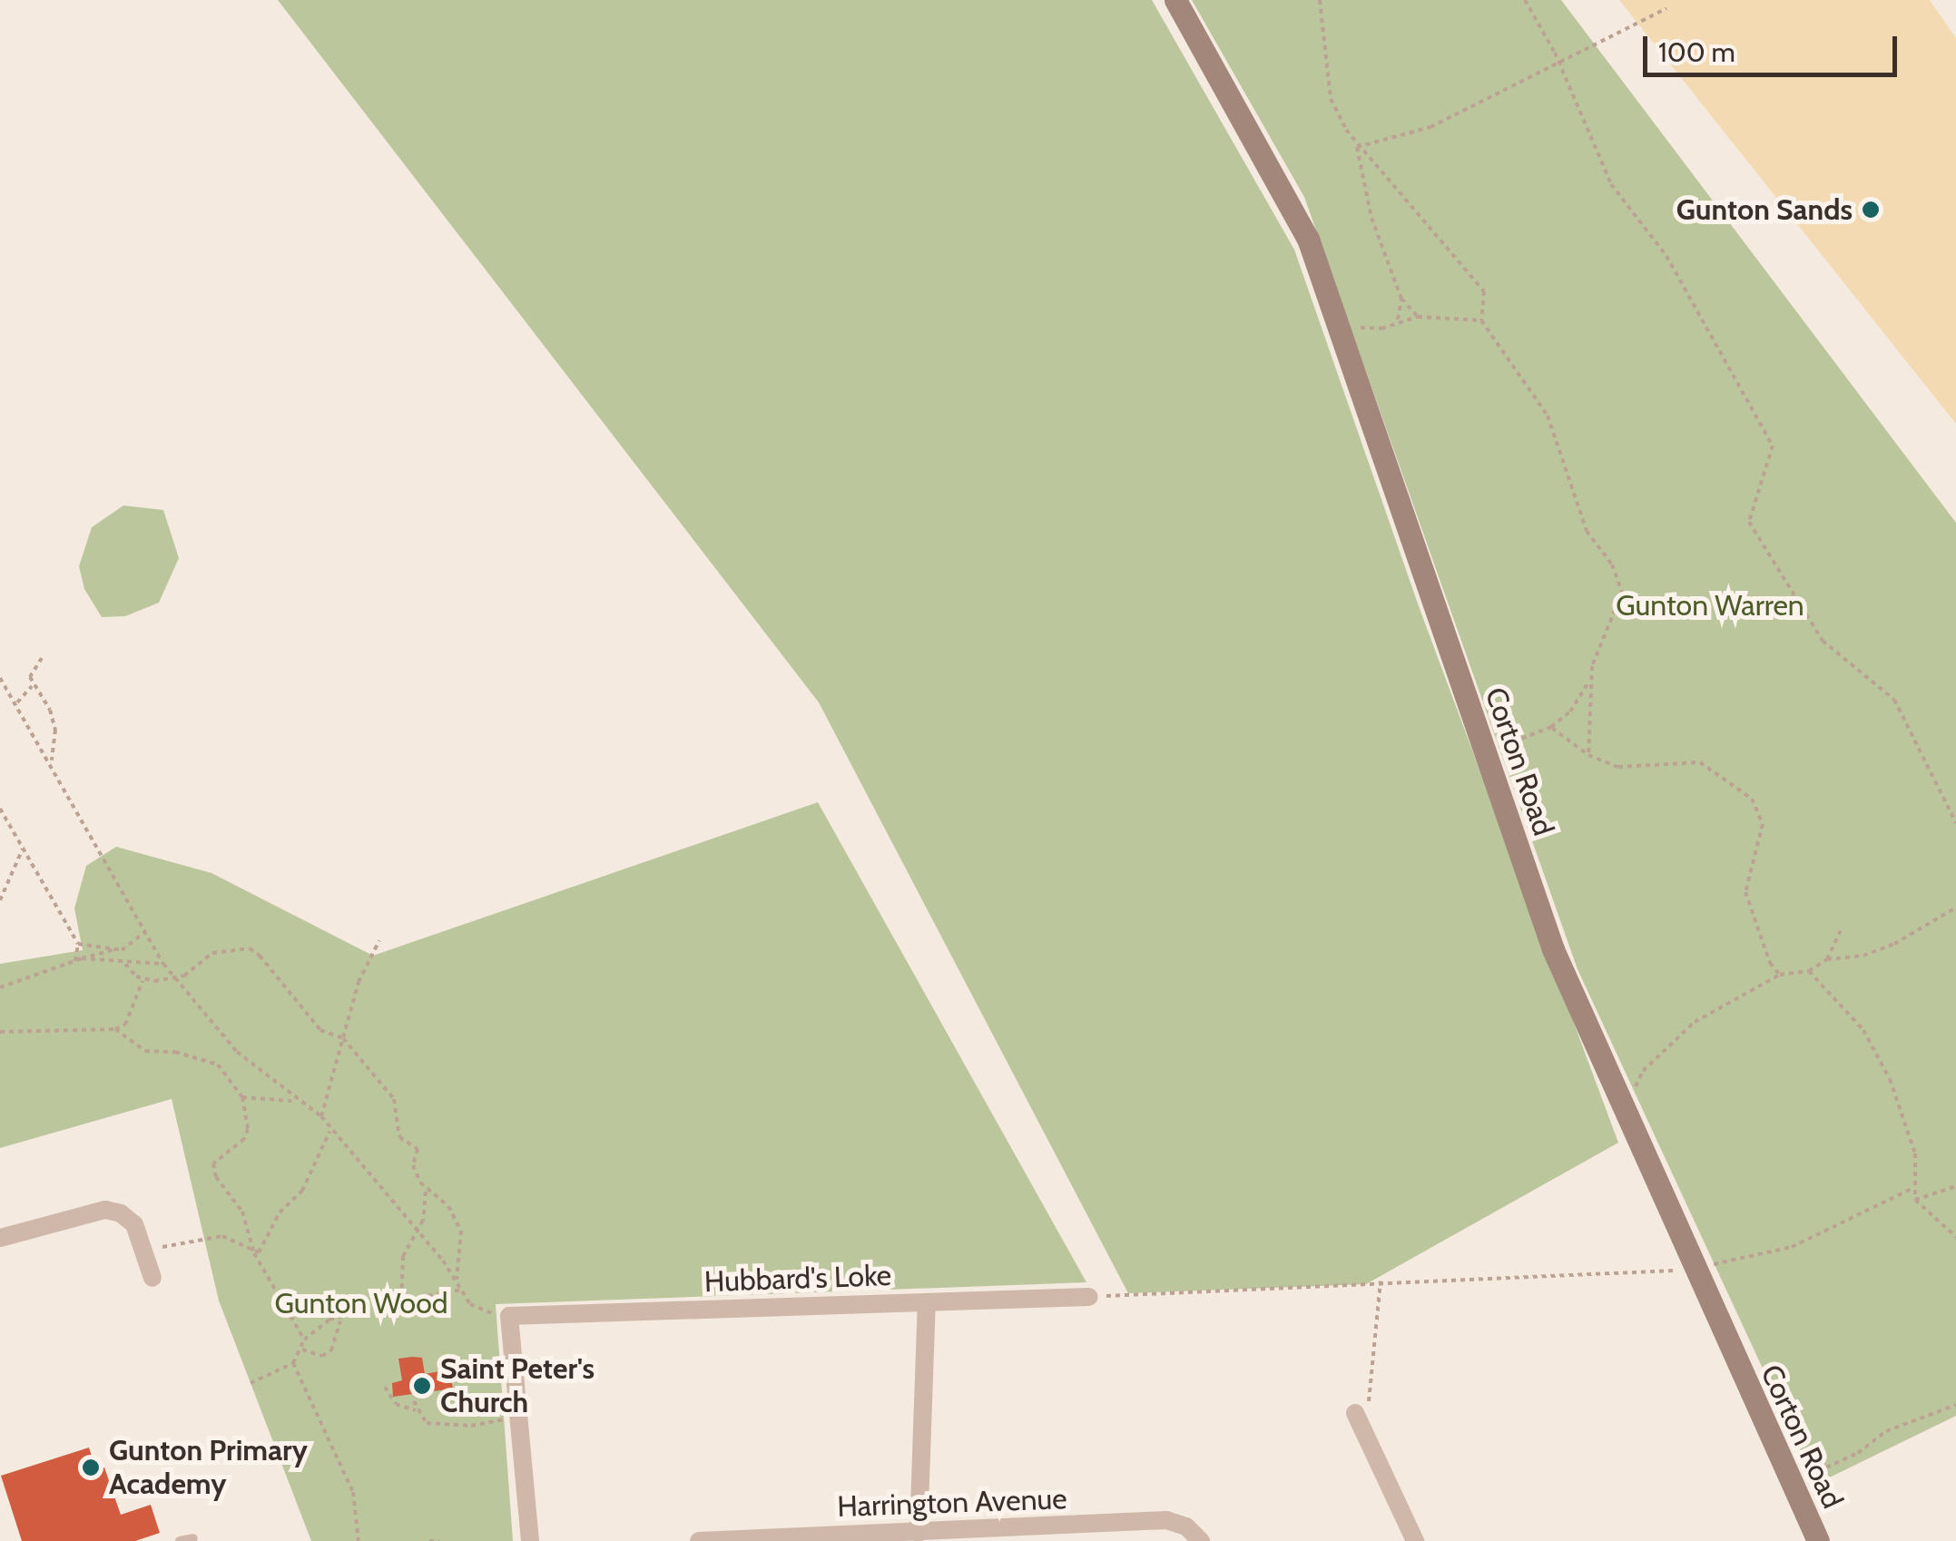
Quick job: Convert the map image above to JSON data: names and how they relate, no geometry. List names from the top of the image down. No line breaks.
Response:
{"streets":{"main road":["Corton Road"],"street":["Hubbard's Loke","Harrington Avenue"]},"parks":["Gunton Warren","Gunton Wood"],"places":["Gunton Sands","Saint Peter's Church","Gunton Primary Academy"],"scale_bar":"100 m"}
